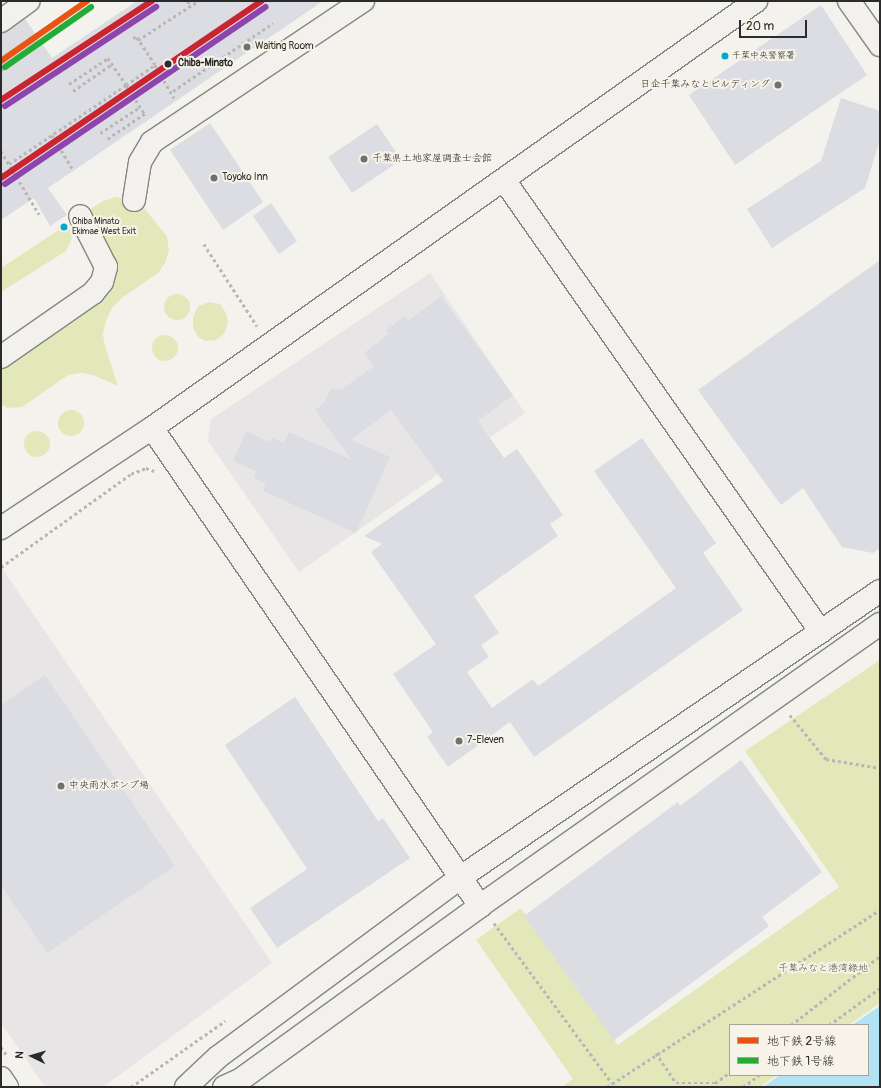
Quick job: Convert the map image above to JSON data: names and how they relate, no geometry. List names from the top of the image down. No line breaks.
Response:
{"parks":["千葉みなと港湾緑地"],"places":["Waiting Room","千葉中央警察署","Chiba-Minato","日企千葉みなとビルディング","千葉県土地家屋調査士会館","Toyoko Inn","Chiba Minato Ekimae West Exit","7-Eleven","中央雨水ポンプ場"],"lines":["metro line 2号線","metro line 1号線"],"legend":["地下鉄 2号線","地下鉄 1号線"],"scale_bar":"20 m","north":"left"}
